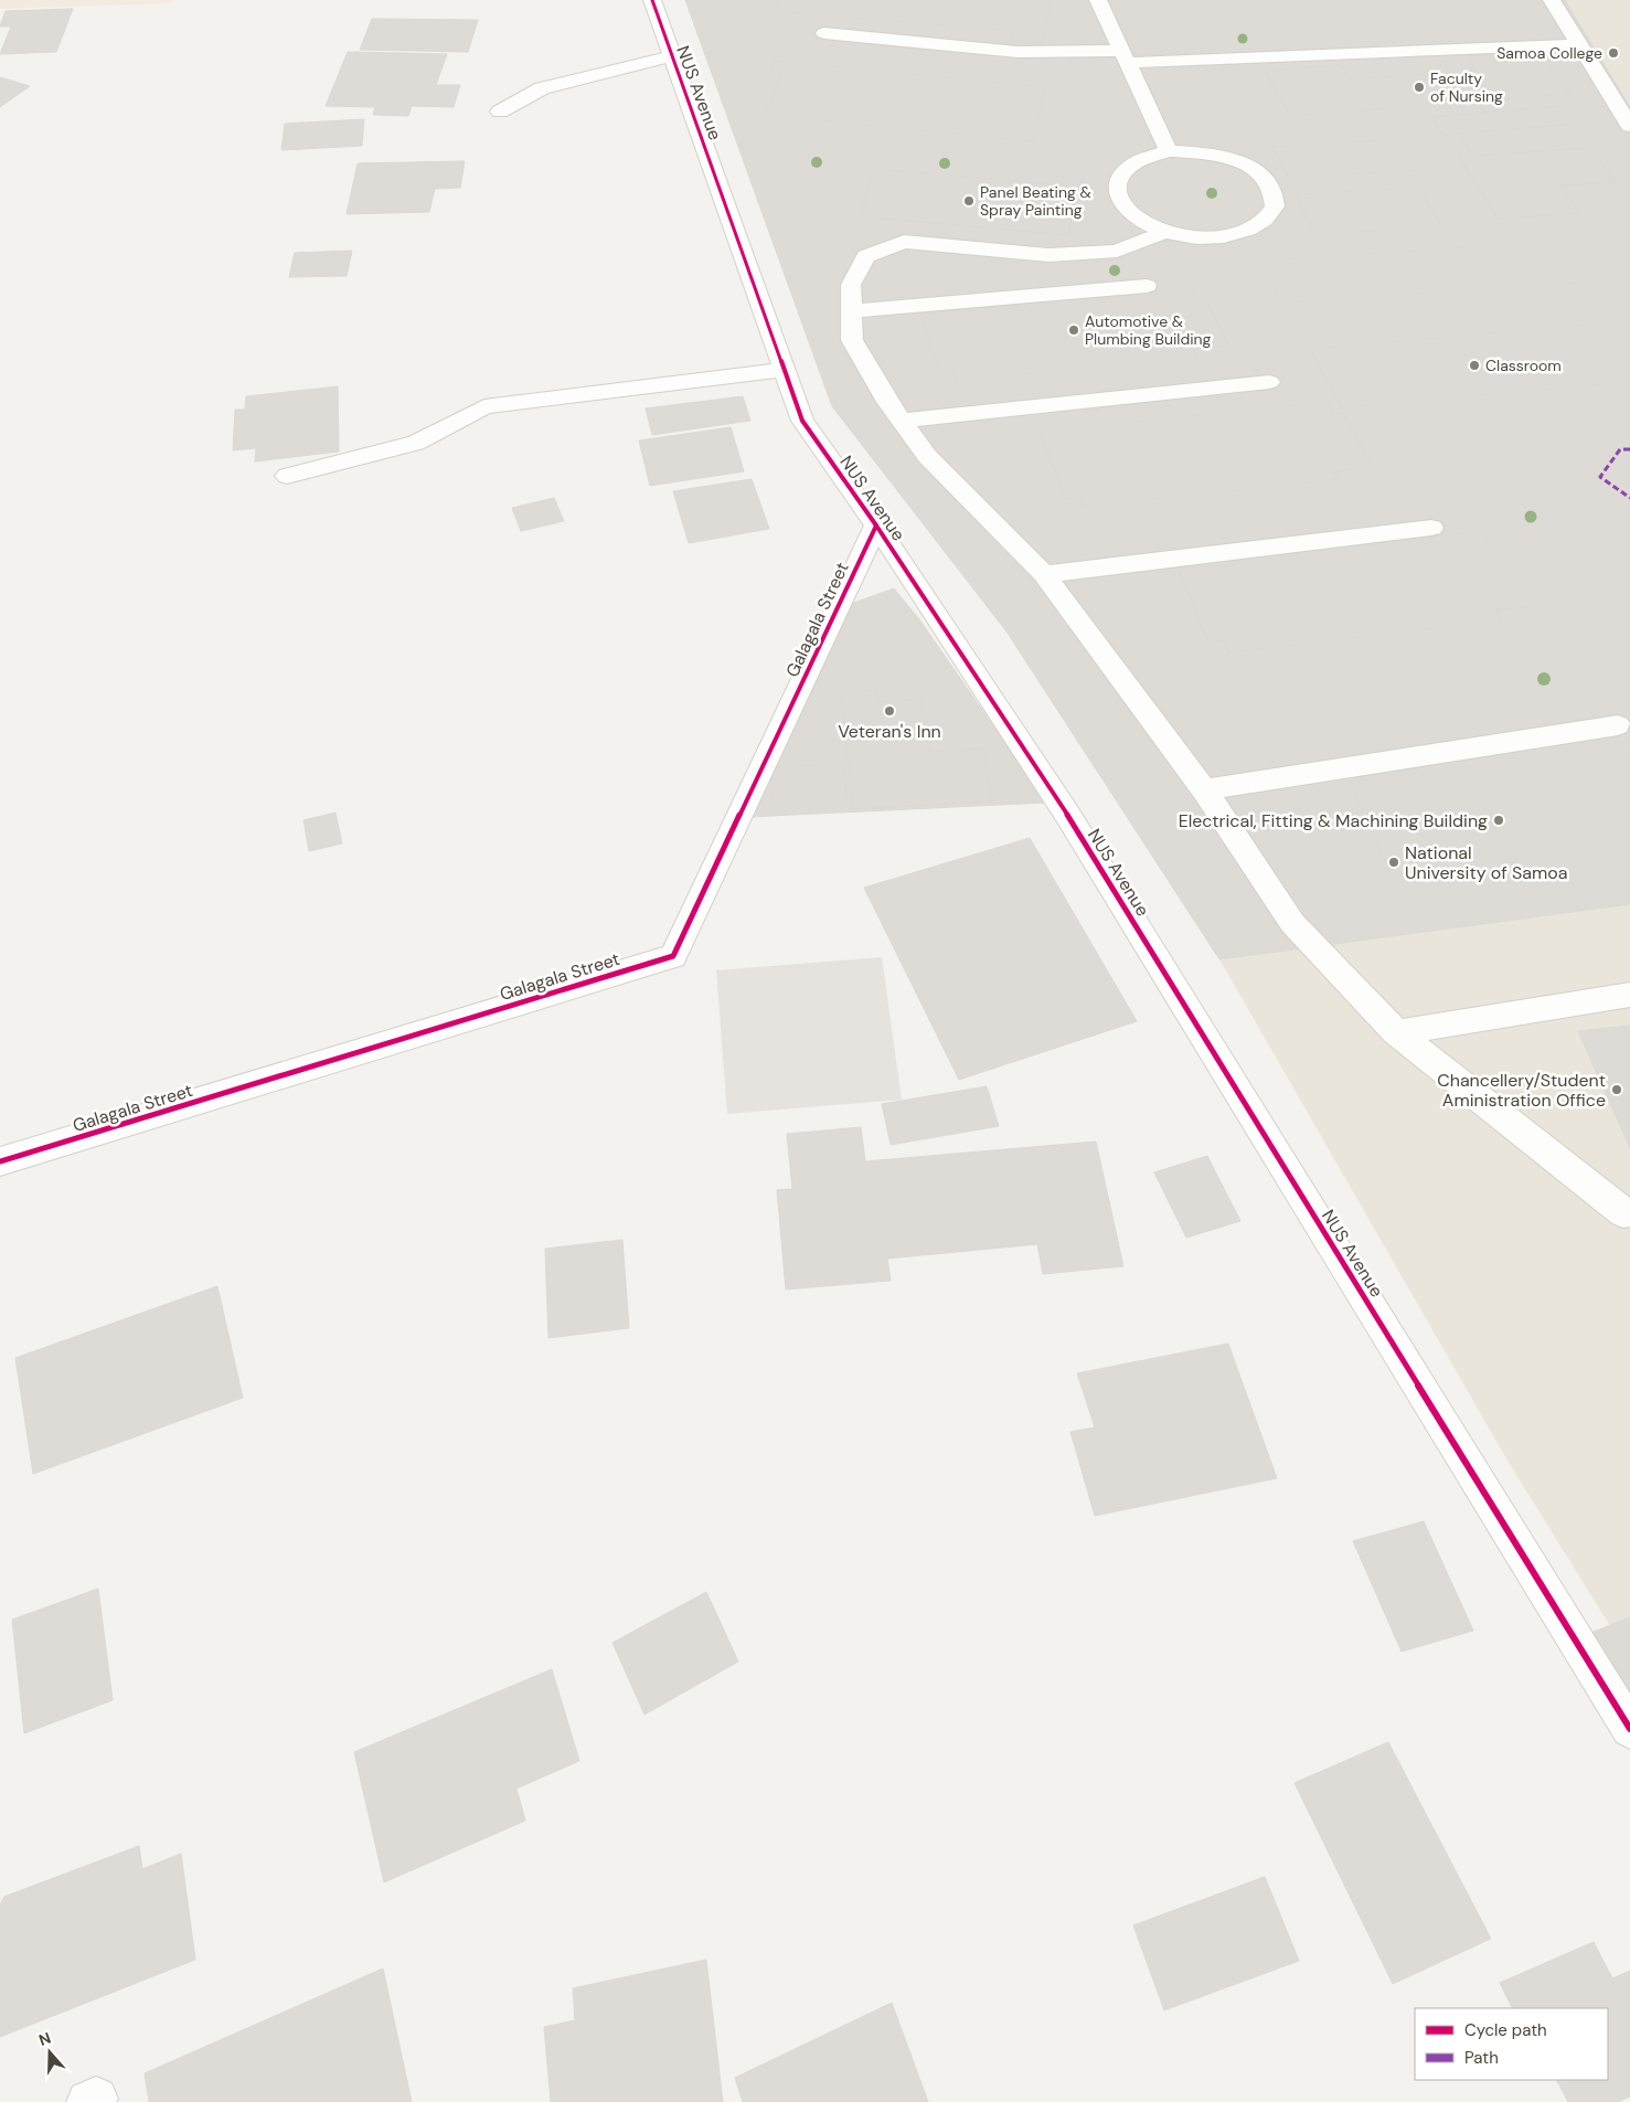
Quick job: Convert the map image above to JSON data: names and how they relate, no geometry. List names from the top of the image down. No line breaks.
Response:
{"streets":{"street":["NUS Avenue","Galagala Street"]},"crossings":[["NUS Avenue","Galagala Street"]],"places":["Samoa College","Faculty of Nursing","Panel Beating & Spray Painting","Automotive & Plumbing Building","Classroom","Veteran's Inn","Electrical, Fitting & Machining Building","National University of Samoa","Chancellery/Student Aministration Office"],"legend":["Cycle path","Path"],"north":"top"}
